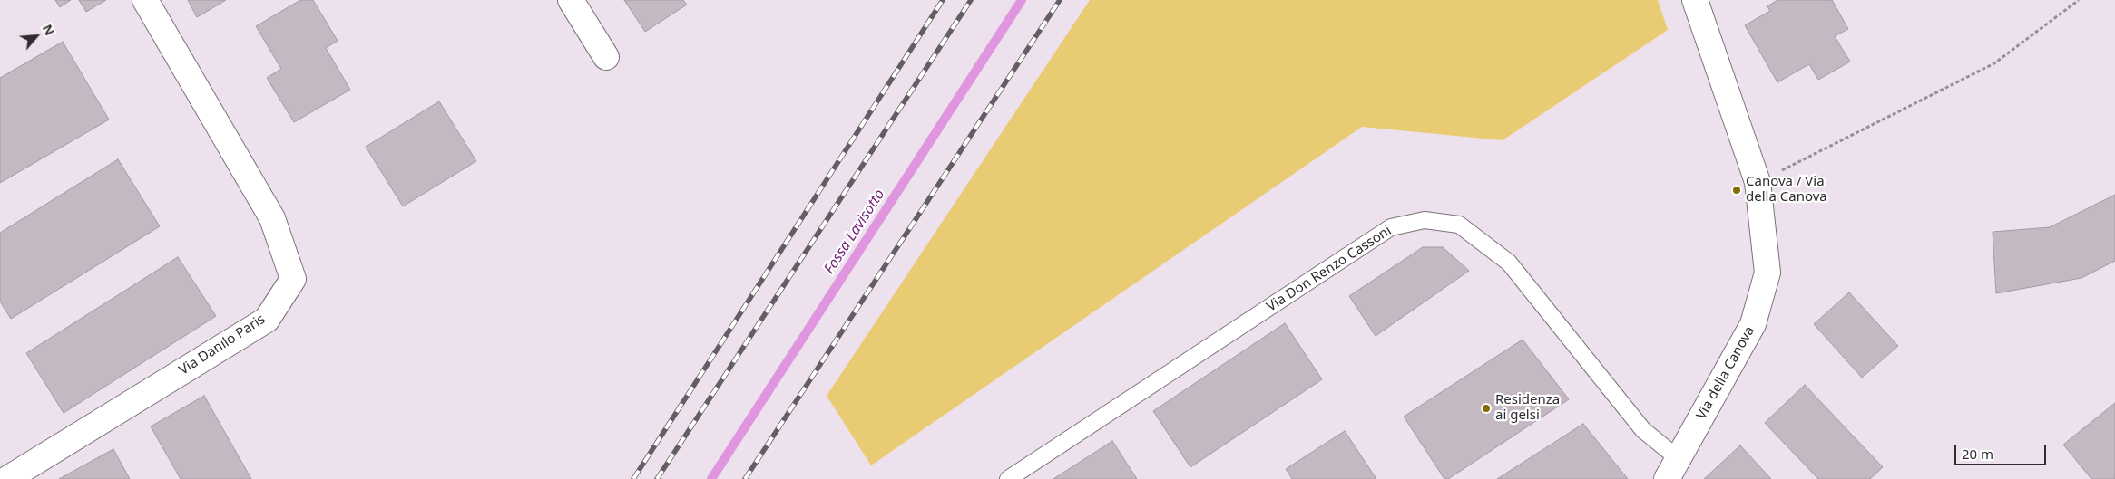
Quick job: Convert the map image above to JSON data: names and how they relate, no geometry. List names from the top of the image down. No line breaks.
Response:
{"streets":{"street":["Via Danilo Paris","Via della Canova"],"lane":["Via Don Renzo Cassoni"]},"crossings":[["Via Don Renzo Cassoni","Via della Canova"]],"water":["Fossa Lavisotto"],"places":["Canova / Via della Canova","Residenza ai gelsi"],"scale_bar":"20 m","north":"top right"}
